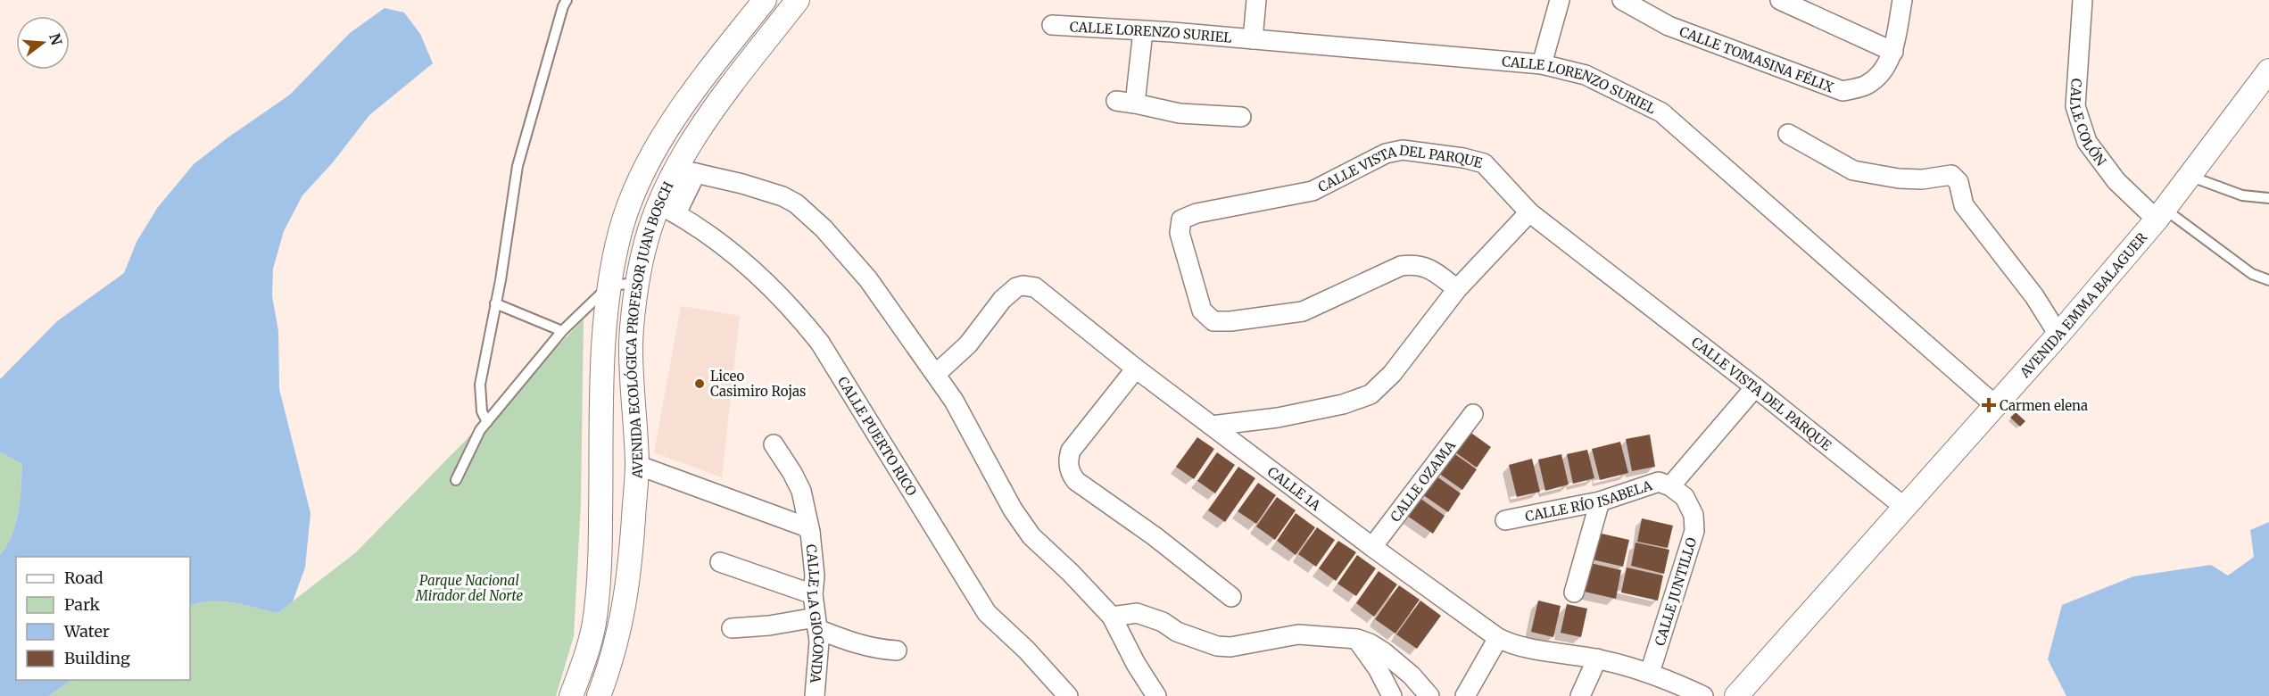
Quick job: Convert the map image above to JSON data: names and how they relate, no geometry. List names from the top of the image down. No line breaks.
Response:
{"streets":{"street":["CALLE LORENZO SURIEL","CALLE TOMASINA FÉLIX","CALLE COLÓN","CALLE VISTA DEL PARQUE","AVENIDA EMMA BALAGUER","AVENIDA ECOLÓGICA PROFESOR JUAN BOSCH","CALLE PUERTO RICO","CALLE OZAMA","CALLE 1A","CALLE RÍO ISABELA","CALLE JUNTILLO","CALLE LA GIOCONDA"]},"crossings":[["CALLE LORENZO SURIEL","AVENIDA EMMA BALAGUER"],["CALLE COLÓN","AVENIDA EMMA BALAGUER"],["CALLE VISTA DEL PARQUE","AVENIDA EMMA BALAGUER"],["CALLE VISTA DEL PARQUE","CALLE RÍO ISABELA"],["AVENIDA ECOLÓGICA PROFESOR JUAN BOSCH","CALLE PUERTO RICO"],["CALLE OZAMA","CALLE 1A"],["CALLE 1A","CALLE JUNTILLO"],["CALLE RÍO ISABELA","CALLE JUNTILLO"]],"parks":["Parque Nacional Mirador del Norte"],"places":{"other":["Liceo Casimiro Rojas"],"health":["Carmen elena"]},"legend":["Road","Park","Water","Building"],"north":"right"}
